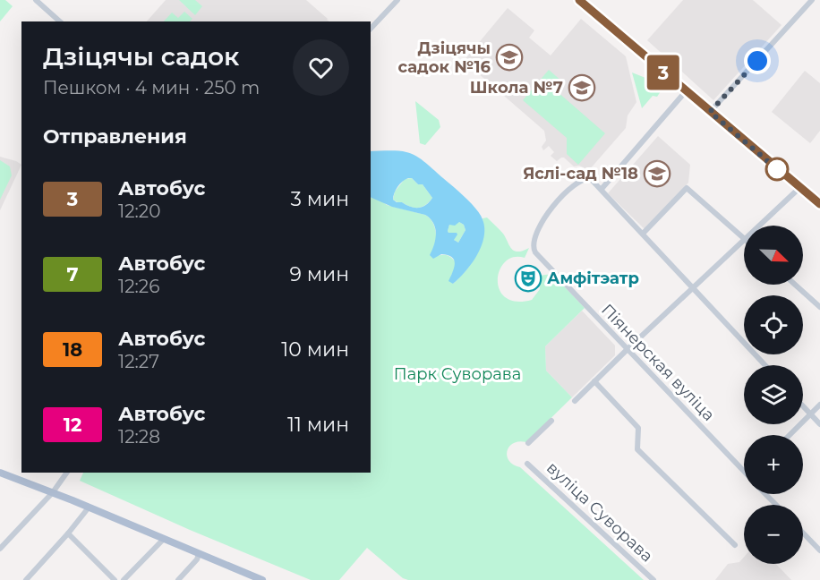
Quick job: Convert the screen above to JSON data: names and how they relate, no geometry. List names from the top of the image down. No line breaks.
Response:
{"streets":{"street":["Піянерская вуліца","вуліца Суворава"]},"parks":["Парк Суворава"],"places":{"school or university":["Дзіцячы садок №16","Школа №7","Яслі-сад №18"],"theatre":["Амфітэатр"]},"lines":["bus line 3"],"north":"bottom right","page":{"on_map":"3","heading":[["Дзіцячы садок","Пешком · 4 мин · 250 m"],"Отправления"],"list":[{"mark":"3","name":"Автобус","note":"12:20","value":"3 мин"},{"mark":"7","name":"Автобус","note":"12:26","value":"9 мин"},{"mark":"18","name":"Автобус","note":"12:27","value":"10 мин"},{"mark":"12","name":"Автобус","note":"12:28","value":"11 мин"}],"map_buttons":["+","−"]}}
